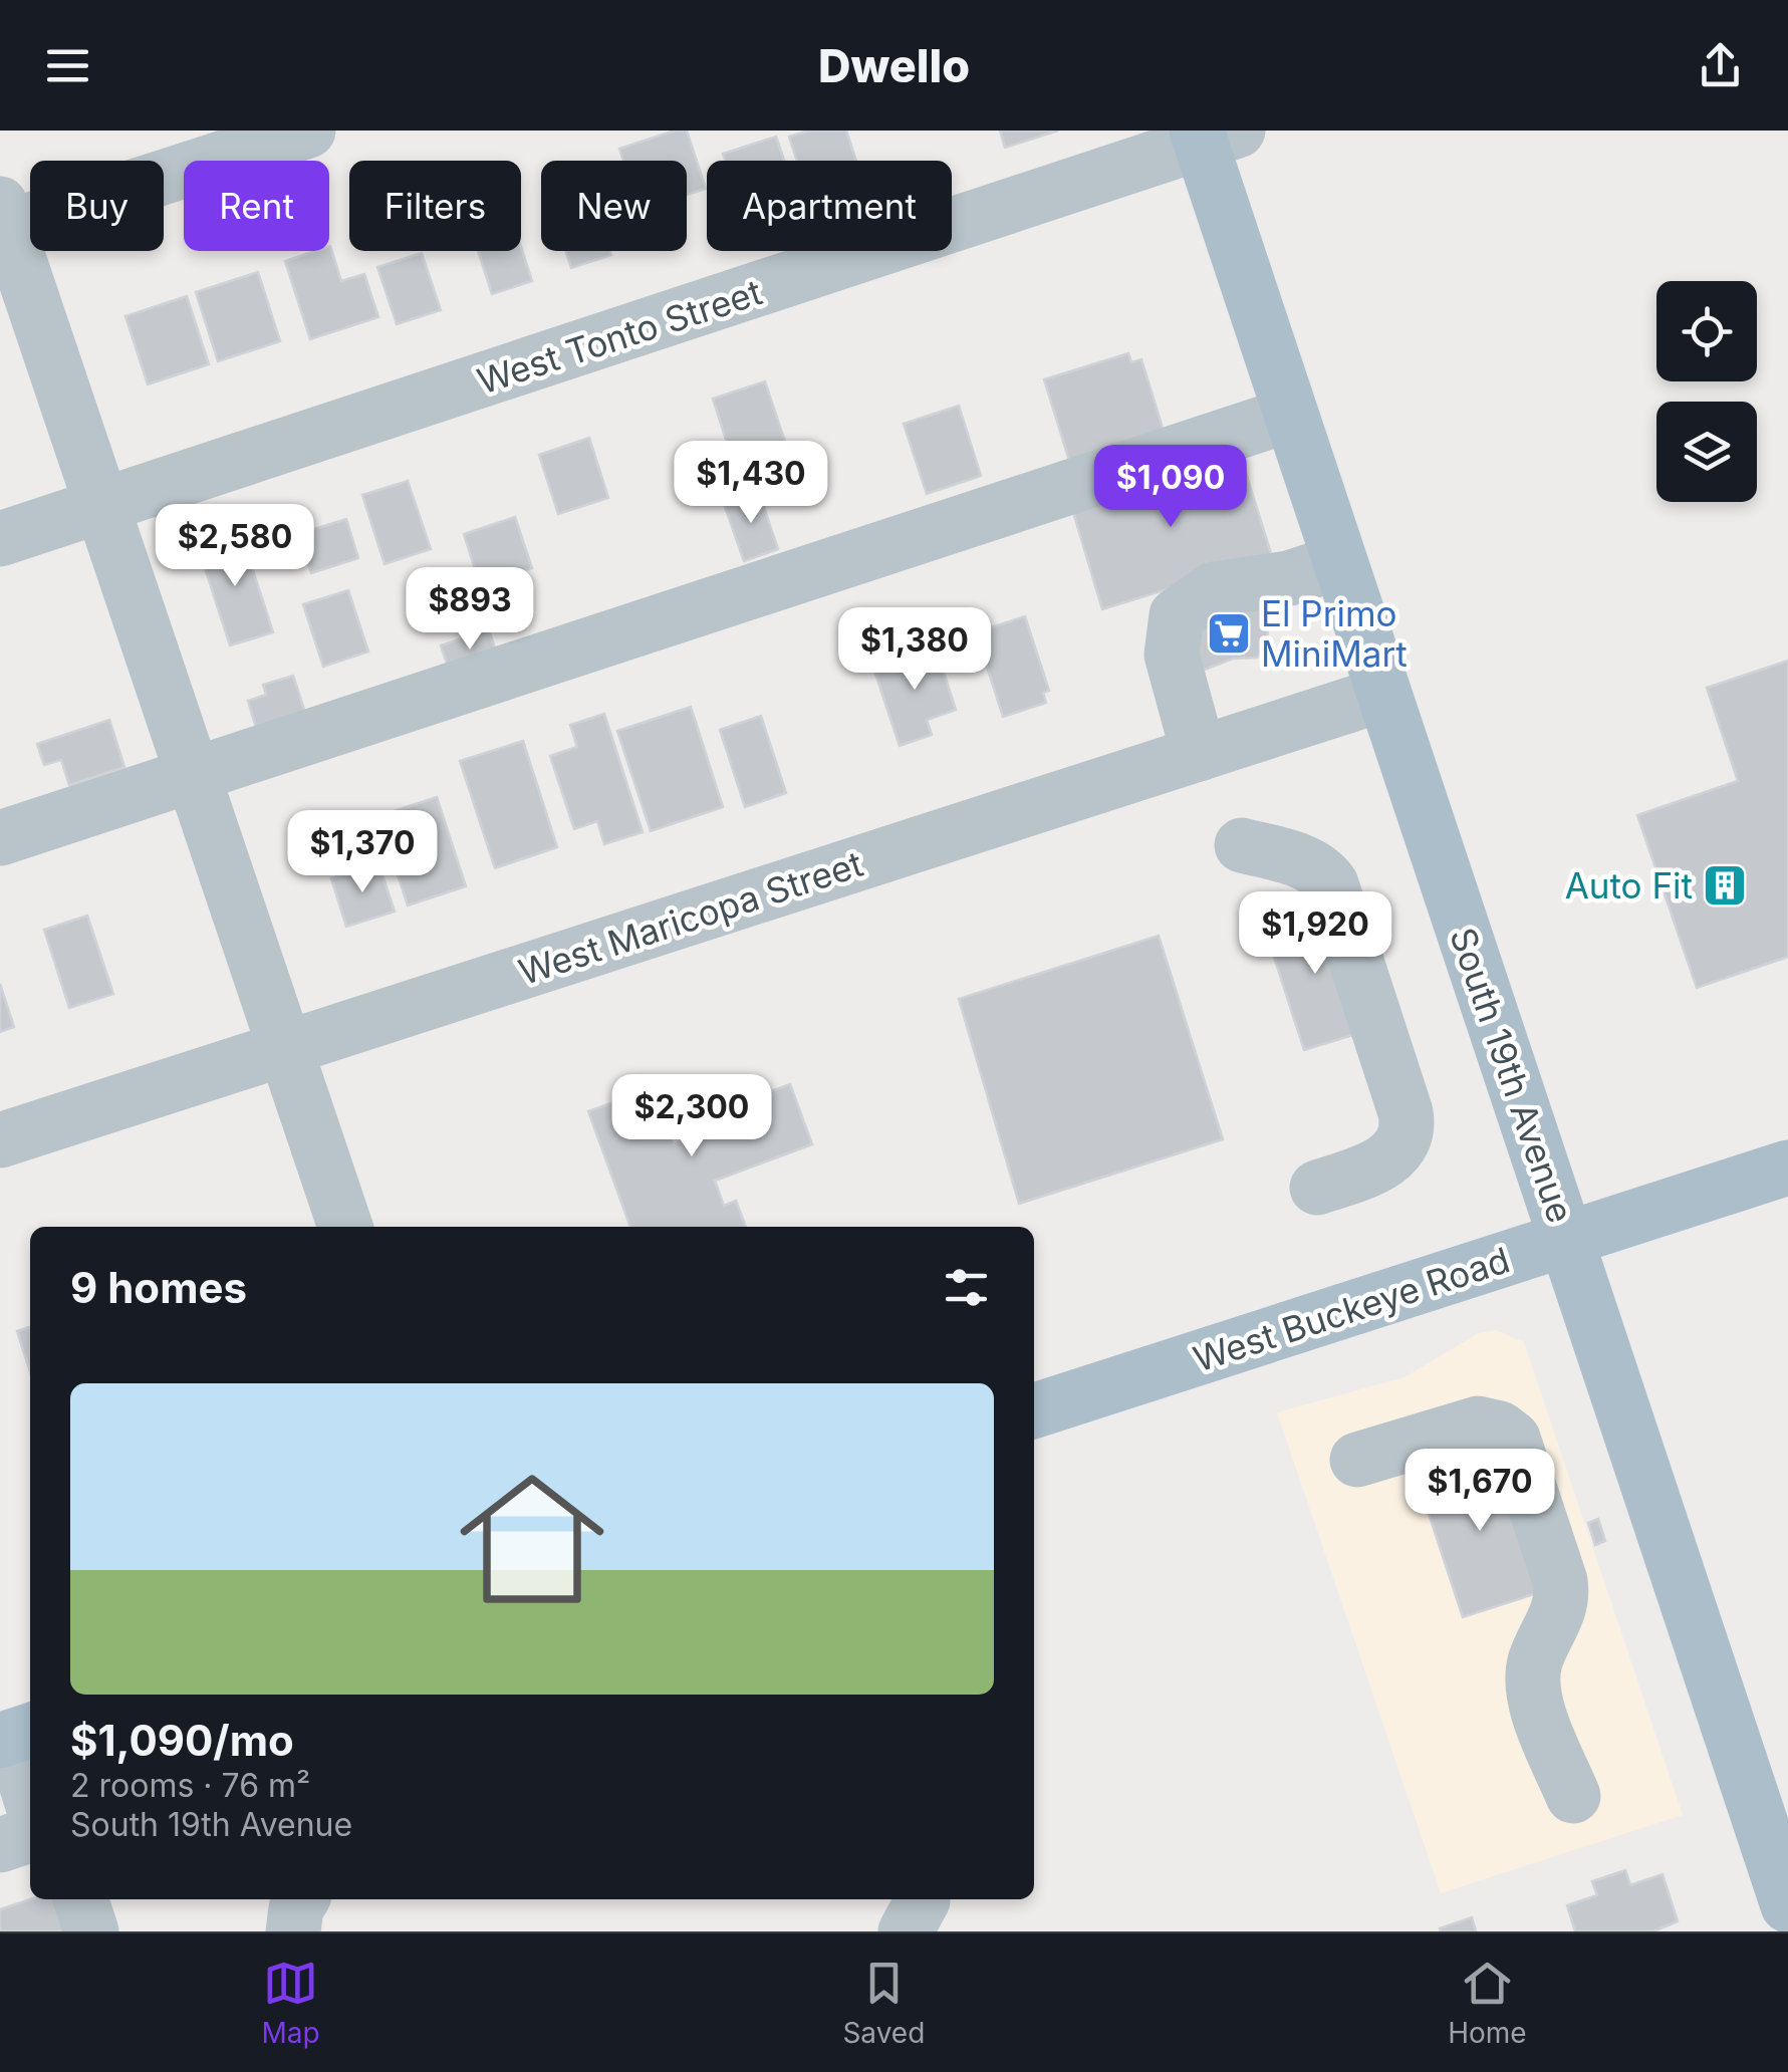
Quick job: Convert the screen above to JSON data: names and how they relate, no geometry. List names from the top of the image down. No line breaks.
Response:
{"streets":{"main road":["South 19th Avenue","West Buckeye Road"],"street":["West Tonto Street","West Maricopa Street"]},"crossings":[["West Tonto Street","South 19th Avenue"],["West Maricopa Street","South 19th Avenue"],["South 19th Avenue","West Buckeye Road"]],"places":{"supermarket":["El Primo MiniMart"],"building":["Auto Fit"]},"page":{"header":"Dwello","chip":["Buy","Rent","Filters","New","Apartment"],"price":["$1,430","$1,090","$2,580","$893","$1,380","$1,370","$1,920","$2,300","$1,670"],"heading":"9 homes","list":[{"name":"$1,090/mo","note":"2 rooms · 76 m² · South 19th Avenue"}],"tabs":["Map","Saved","Home"]}}
